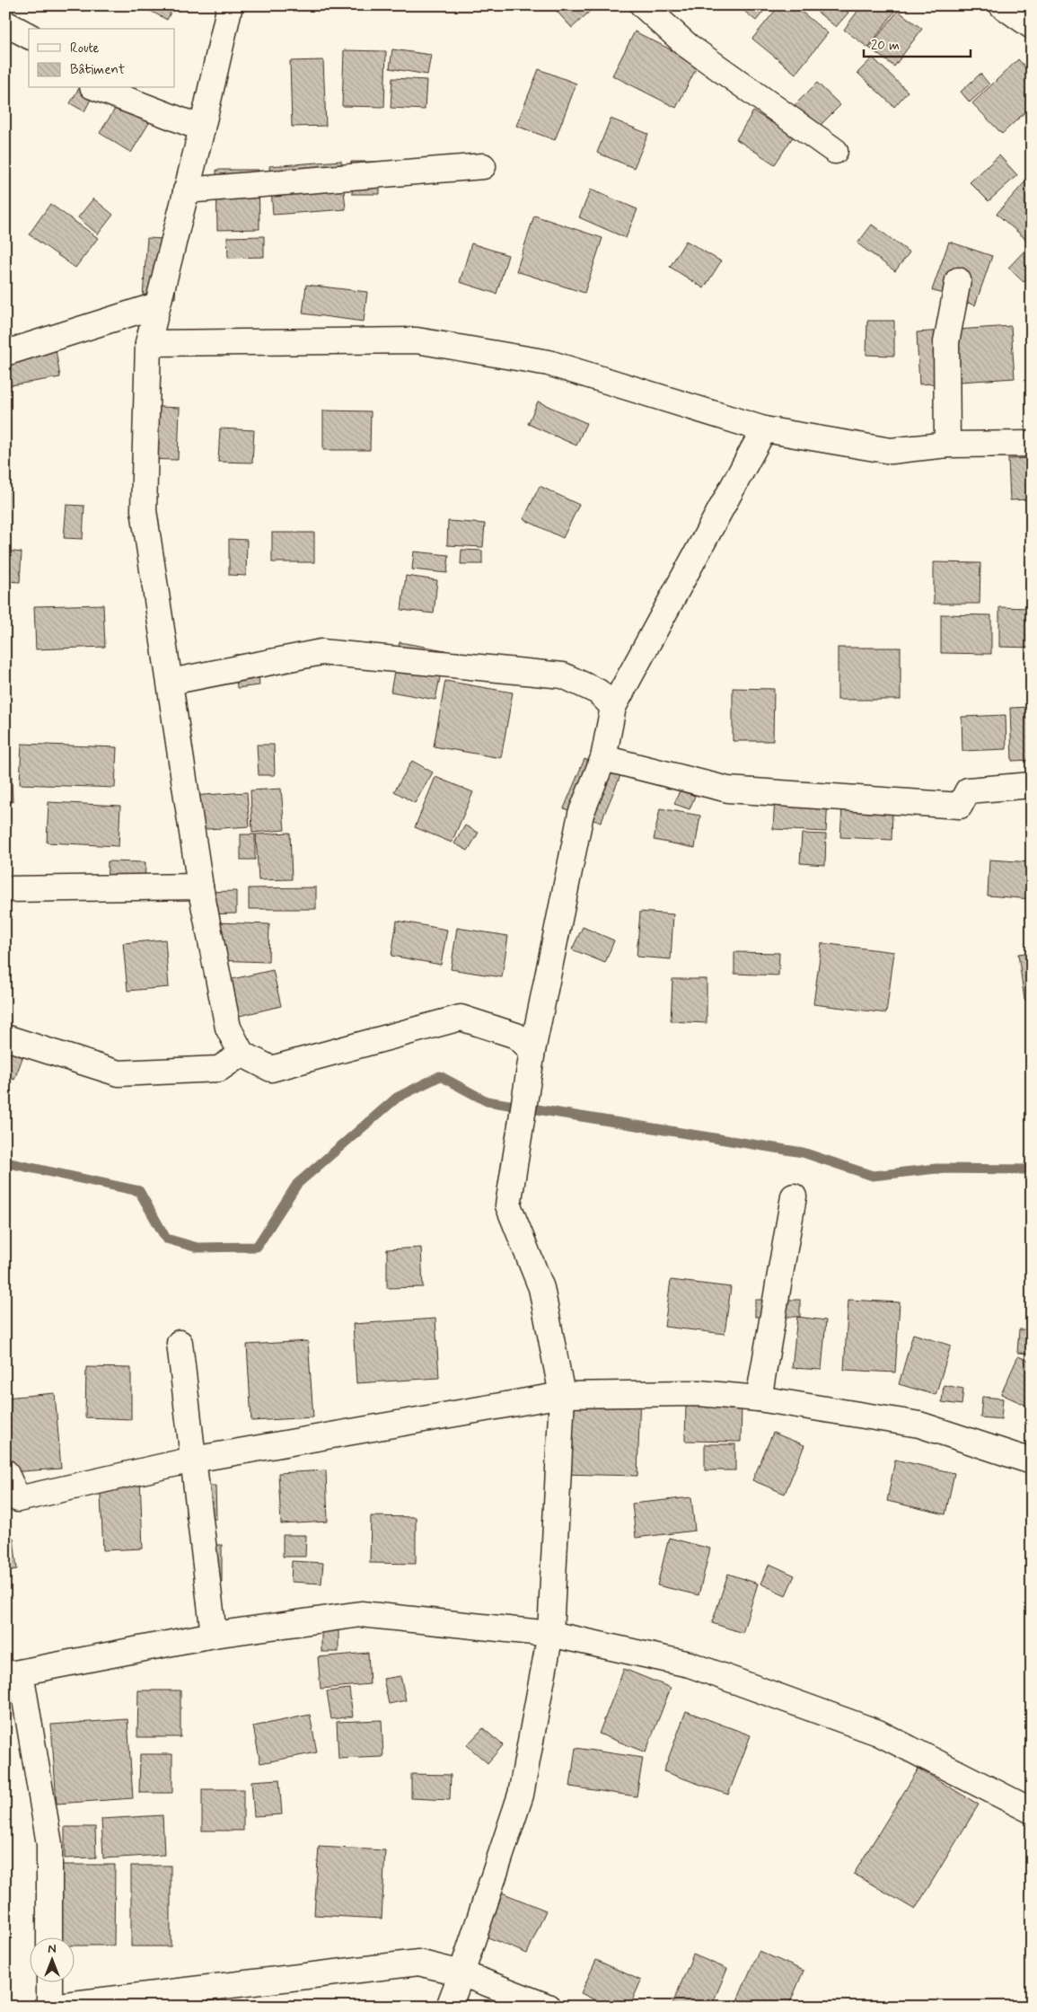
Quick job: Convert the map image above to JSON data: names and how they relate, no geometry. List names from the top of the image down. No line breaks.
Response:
{"legend":["Route","Bâtiment"],"scale_bar":"20 m","north":"top"}
